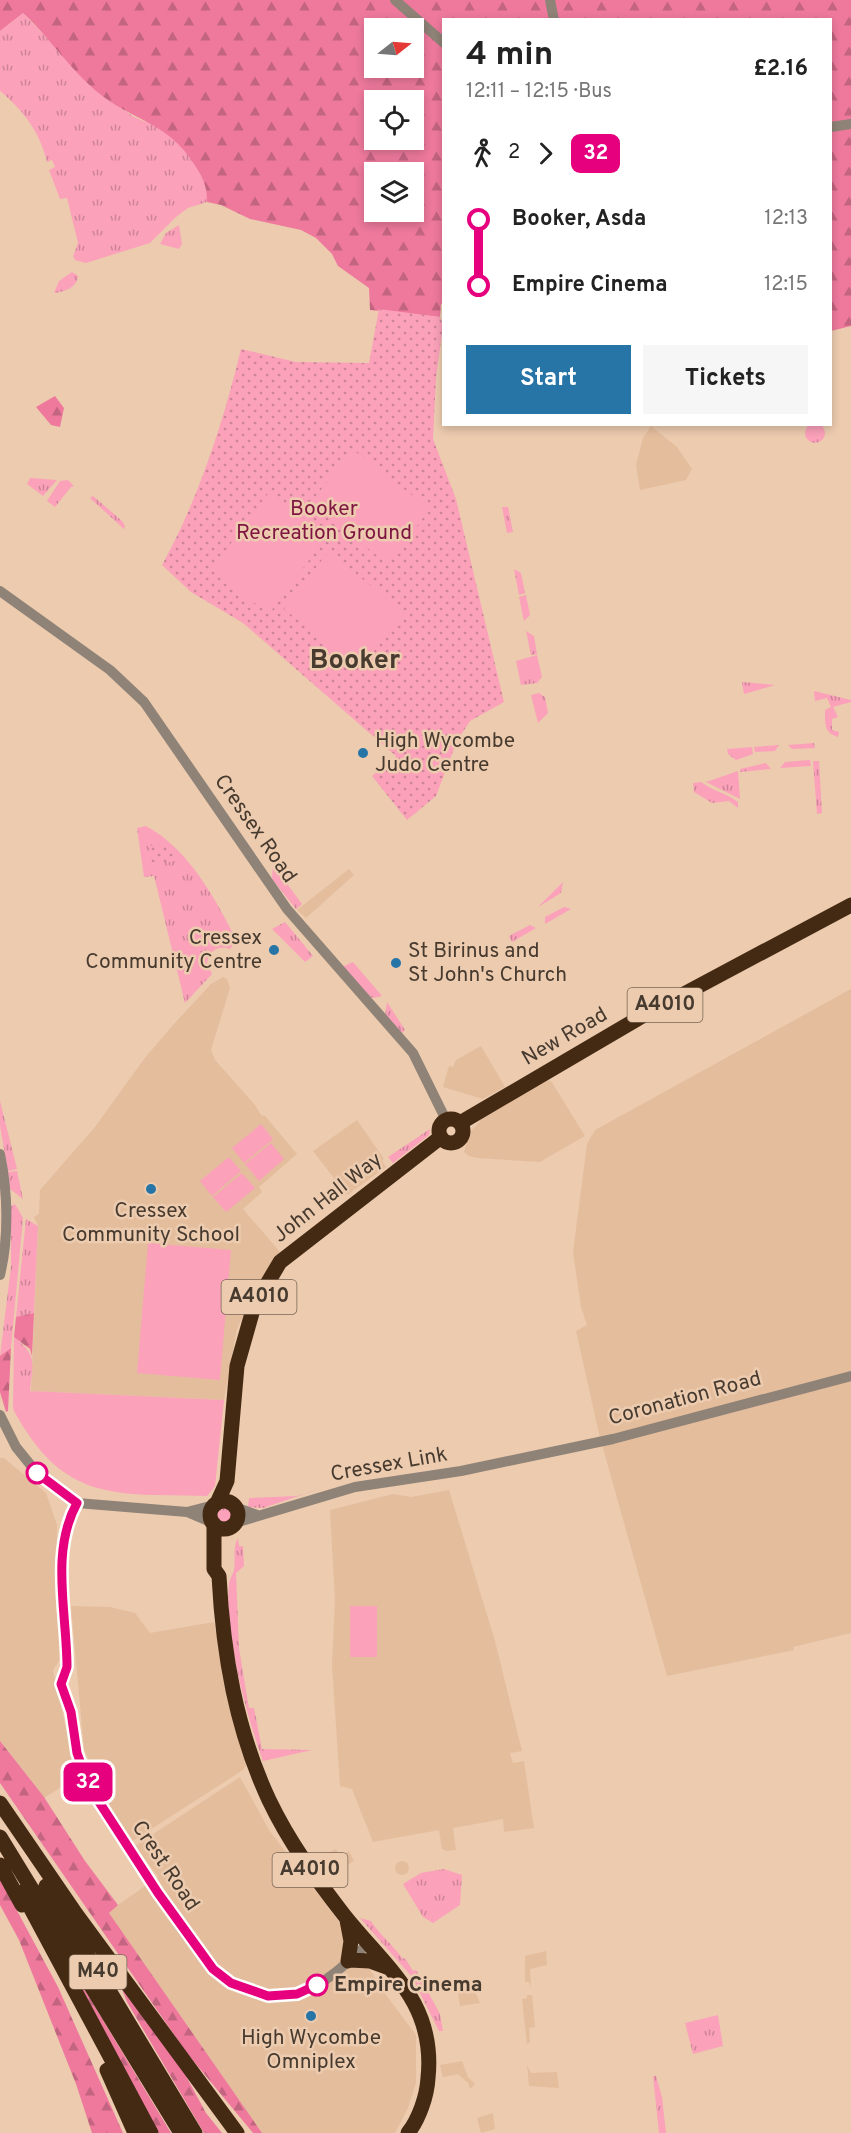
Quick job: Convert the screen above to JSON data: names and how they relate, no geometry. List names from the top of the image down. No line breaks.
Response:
{"streets":{"highway":["A4010","New Road","John Hall Way","M40"],"street":["Cressex Road","Coronation Road","Cressex Link","Crest Road"]},"crossings":[["Cressex Road","New Road"],["Cressex Road","John Hall Way"],["A4010","John Hall Way"],["A4010","Cressex Link"],["A4010","Crest Road"],["New Road","John Hall Way"],["John Hall Way","Cressex Link"],["Coronation Road","Cressex Link"]],"districts":["Booker"],"parks":["Booker Recreation Ground"],"places":["High Wycombe Judo Centre","Cressex Community Centre","St Birinus and St John's Church","Cressex Community School","Empire Cinema","High Wycombe Omniplex"],"lines":["bus line 32"],"north":"right","page":{"on_map":"32","heading":["4 min","12:11 – 12:15 · Bus","£2.16"],"legs":["2","32"],"list":[{"name":"Booker, Asda","value":"12:13"},{"name":"Empire Cinema","value":"12:15"}],"buttons":["Start","Tickets"]}}
